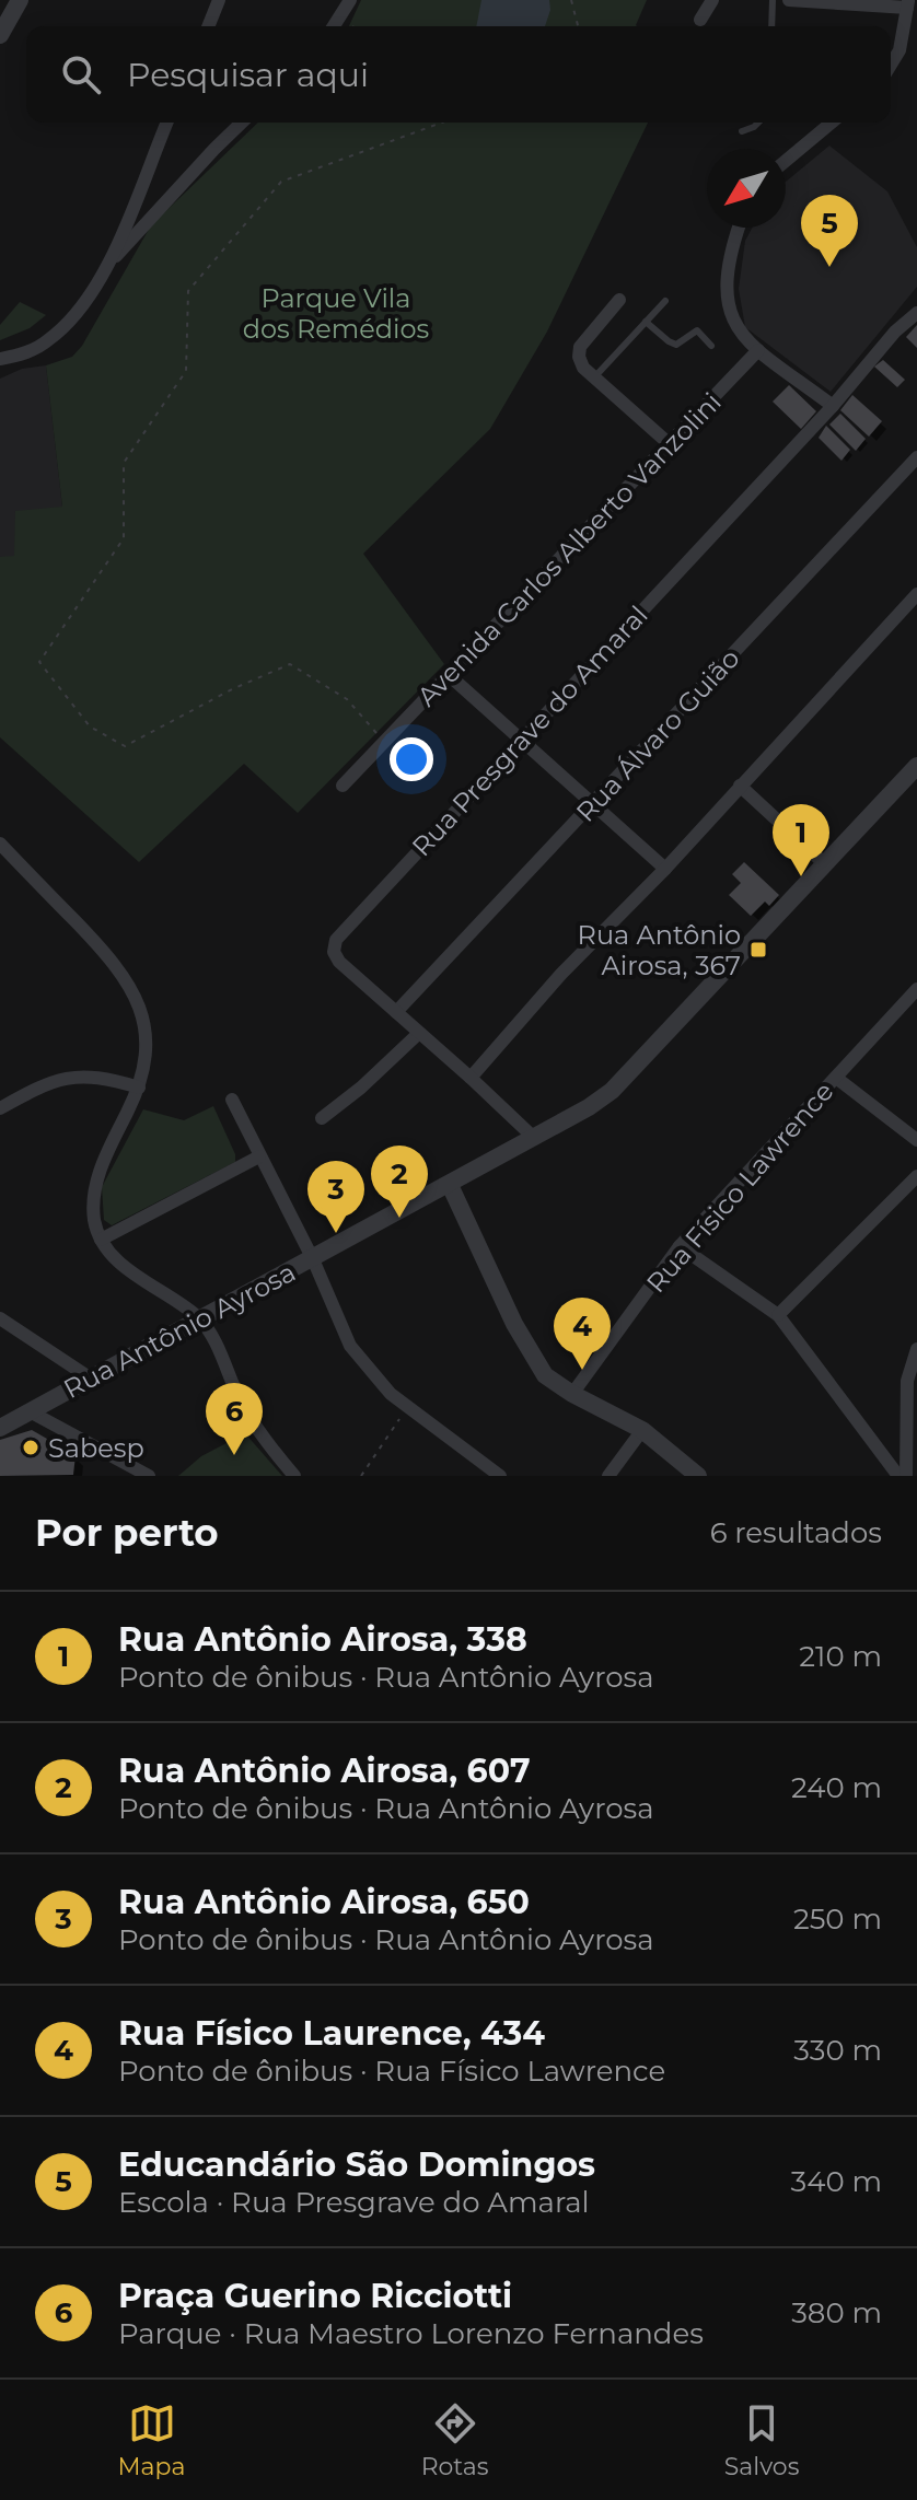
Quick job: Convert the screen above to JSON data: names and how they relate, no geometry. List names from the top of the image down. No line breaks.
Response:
{"streets":{"street":["Avenida Carlos Alberto Vanzolini","Rua Presgrave do Amaral","Rua Álvaro Guião","Rua Físico Lawrence","Rua Antônio Ayrosa"]},"crossings":[["Rua Presgrave do Amaral","Rua Álvaro Guião"],["Rua Presgrave do Amaral","Rua Antônio Ayrosa"]],"parks":["Parque Vila dos Remédios"],"places":{"transit":["Rua Antônio Airosa, 367"],"other":["Sabesp"]},"north":"bottom left","page":{"search":"Pesquisar aqui","pins":["5","1","2","3","4","6"],"heading":["Por perto","6 resultados"],"list":[{"mark":"1","name":"Rua Antônio Airosa, 338","note":"Ponto de ônibus · Rua Antônio Ayrosa","value":"210 m"},{"mark":"2","name":"Rua Antônio Airosa, 607","note":"Ponto de ônibus · Rua Antônio Ayrosa","value":"240 m"},{"mark":"3","name":"Rua Antônio Airosa, 650","note":"Ponto de ônibus · Rua Antônio Ayrosa","value":"250 m"},{"mark":"4","name":"Rua Físico Laurence, 434","note":"Ponto de ônibus · Rua Físico Lawrence","value":"330 m"},{"mark":"5","name":"Educandário São Domingos","note":"Escola · Rua Presgrave do Amaral","value":"340 m"},{"mark":"6","name":"Praça Guerino Ricciotti","note":"Parque · Rua Maestro Lorenzo Fernandes","value":"380 m"}],"nav":["Mapa","Rotas","Salvos"]}}
